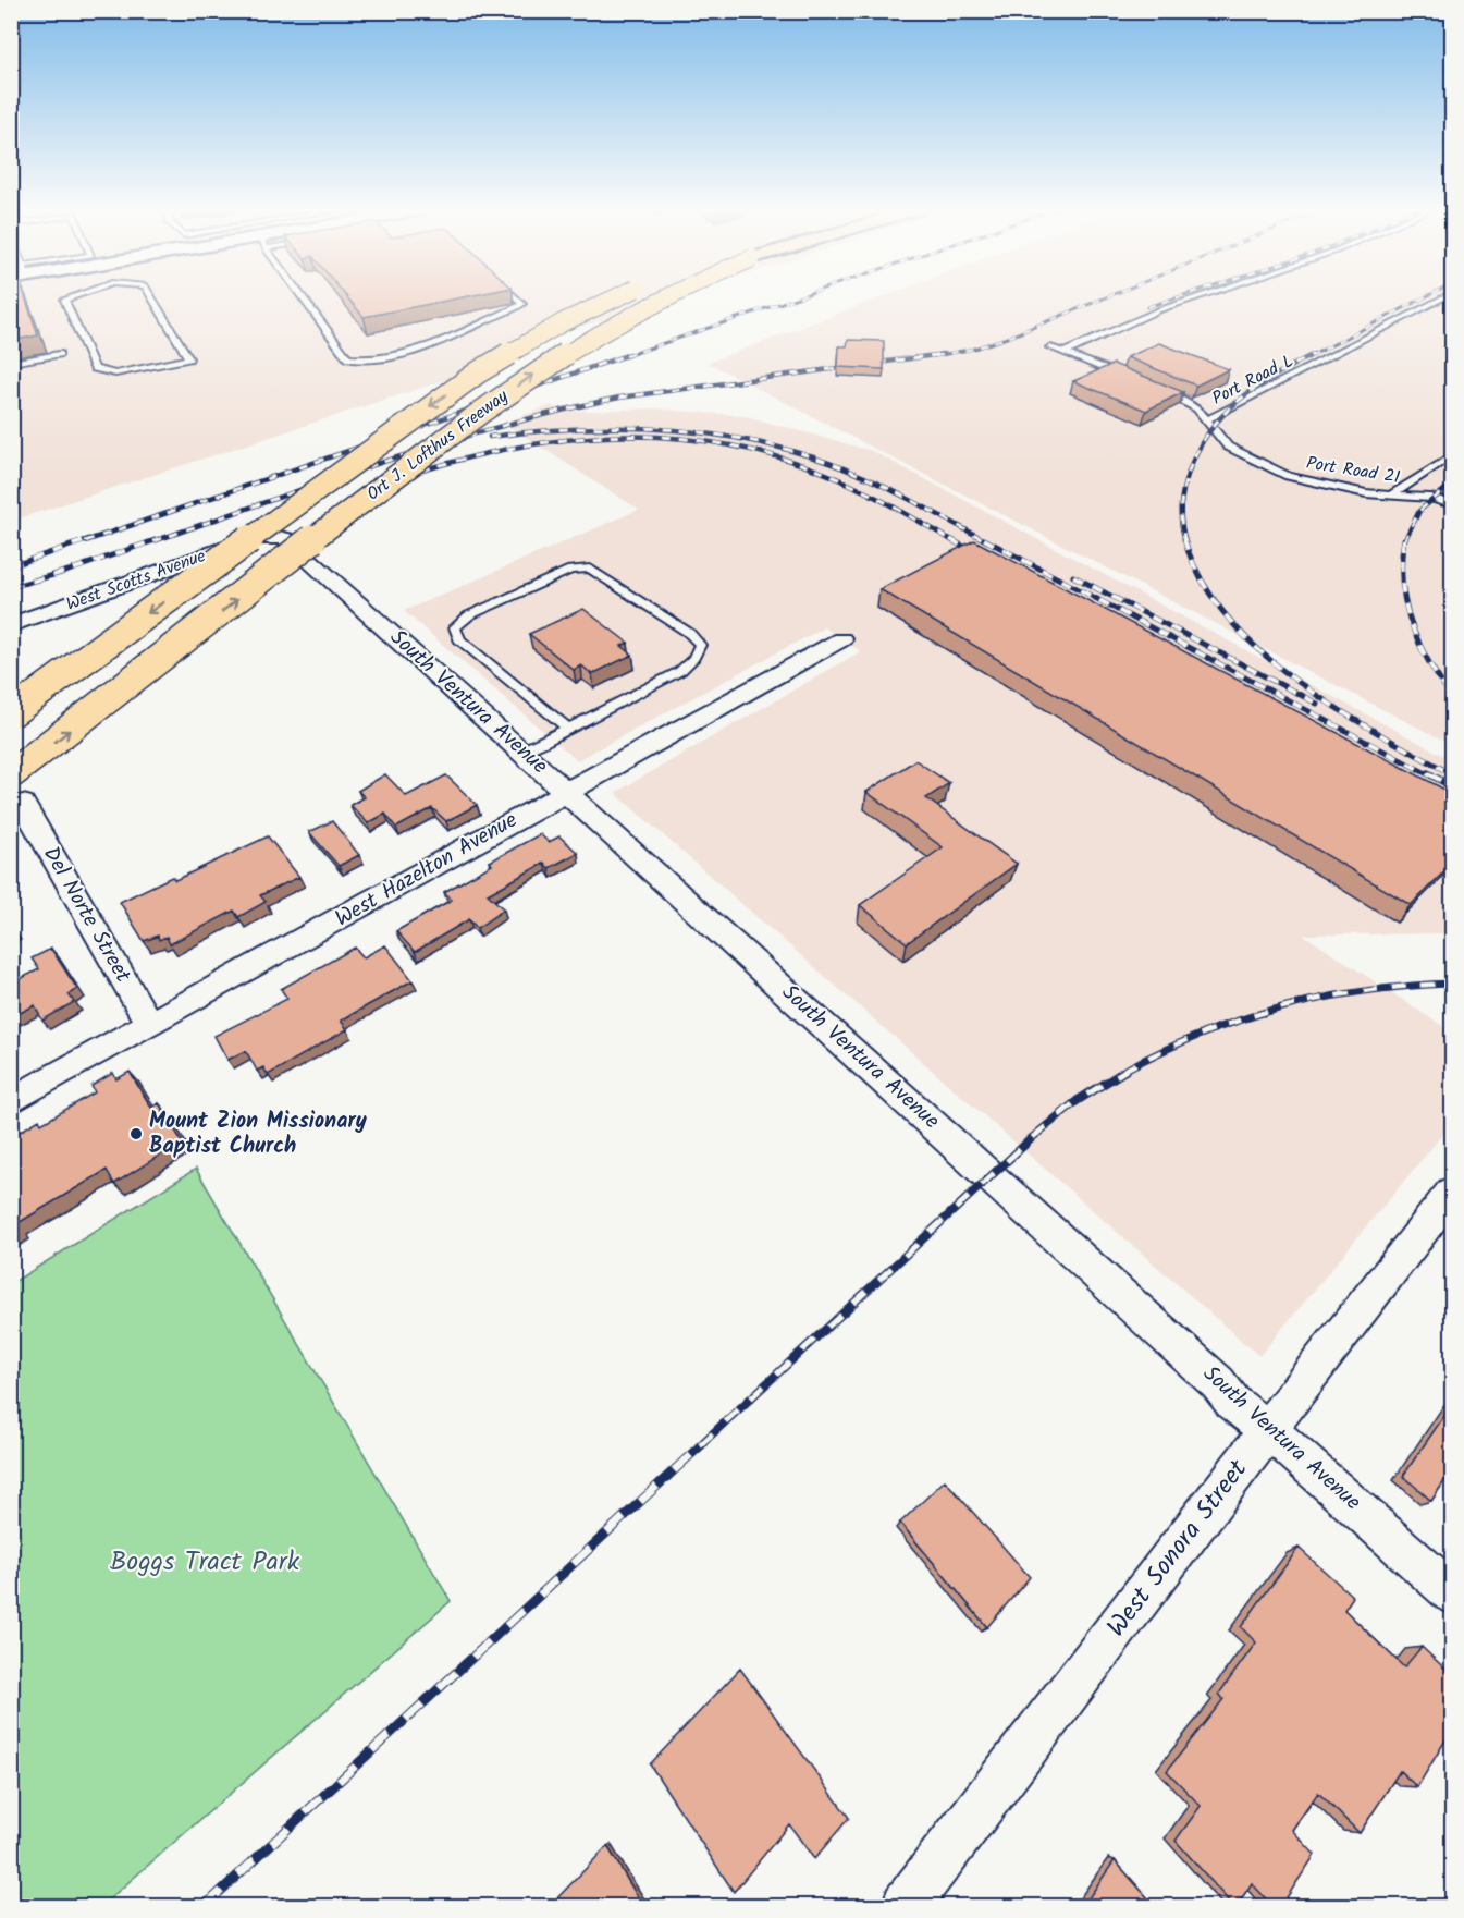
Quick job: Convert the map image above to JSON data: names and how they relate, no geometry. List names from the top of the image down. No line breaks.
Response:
{"streets":{"highway":["Ort J. Lofthus Freeway"],"street":["West Scotts Avenue","South Ventura Avenue","West Hazelton Avenue","Del Norte Street","West Sonora Street"],"lane":["Port Road L","Port Road 21"]},"crossings":[["Port Road L","Port Road 21"],["West Scotts Avenue","South Ventura Avenue"],["South Ventura Avenue","West Hazelton Avenue"],["South Ventura Avenue","West Sonora Street"],["West Hazelton Avenue","Del Norte Street"]],"parks":["Boggs Tract Park"],"places":["Mount Zion Missionary Baptist Church"]}
